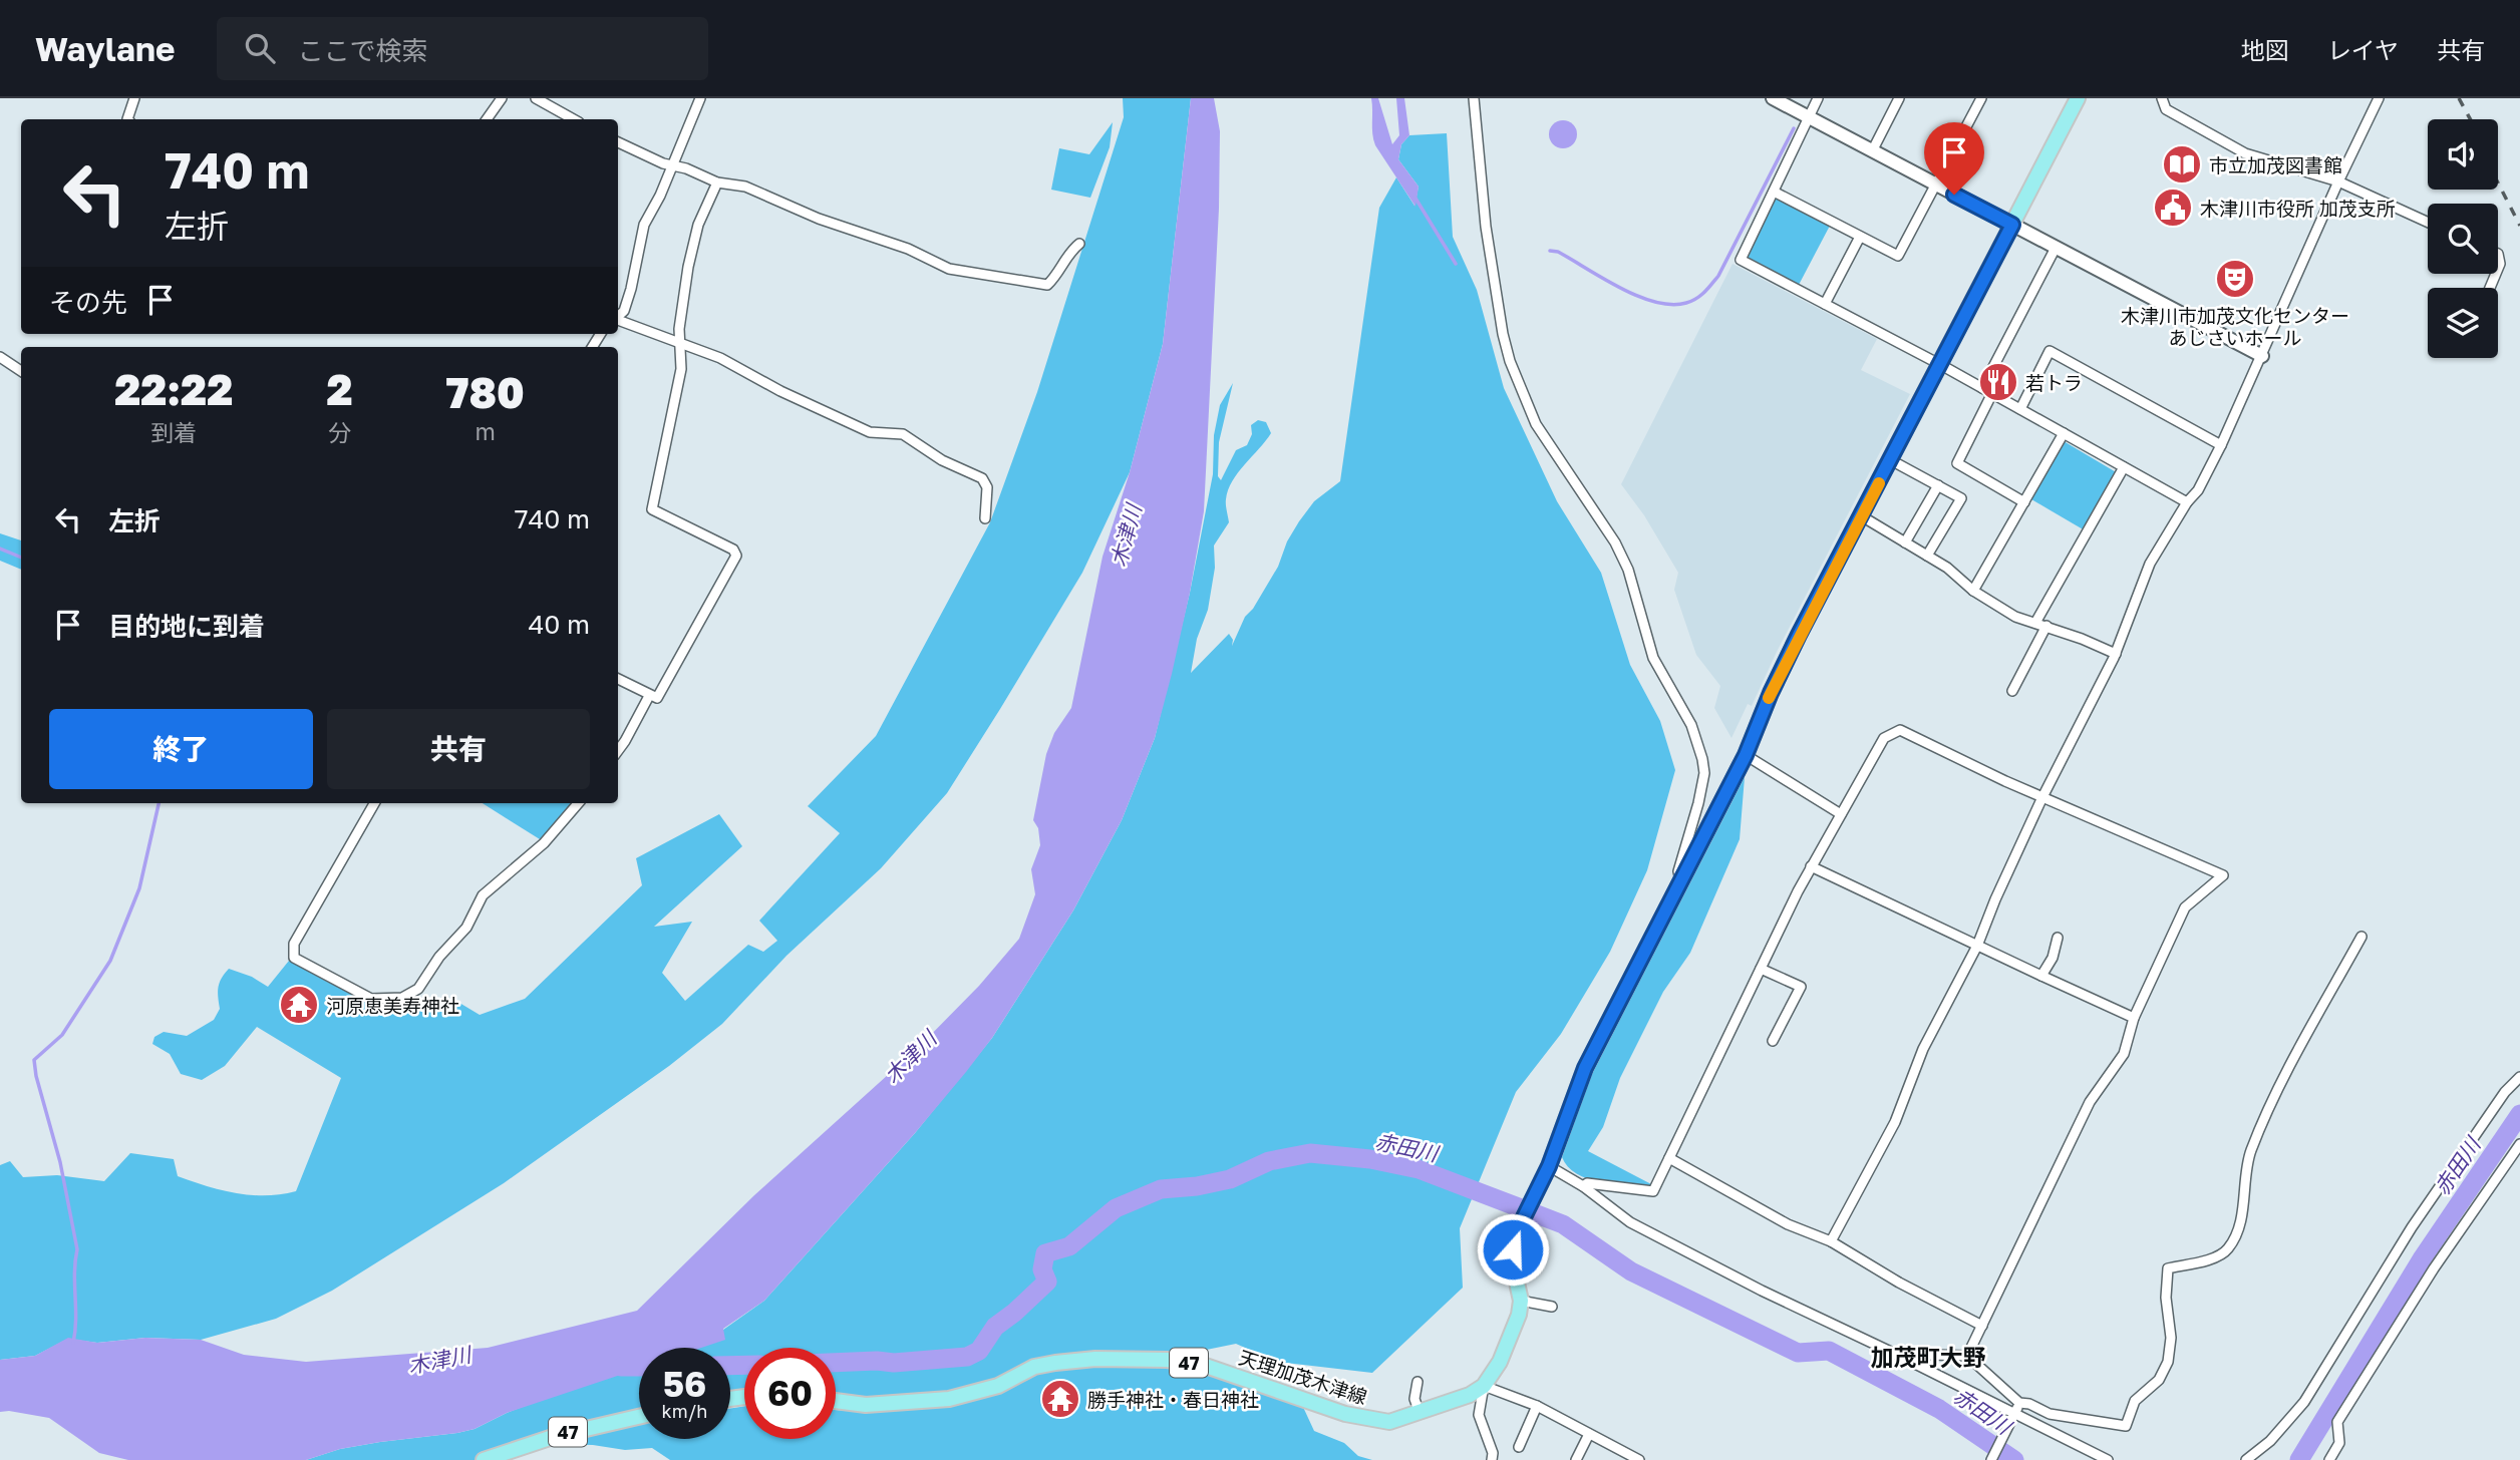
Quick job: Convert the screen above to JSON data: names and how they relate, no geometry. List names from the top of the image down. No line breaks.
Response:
{"streets":{"main road":["47","天理加茂木津線"]},"districts":["加茂町大野"],"water":["木津川","赤田川"],"places":{"library":["市立加茂図書館"],"public building":["木津川市役所 加茂支所"],"theatre":["木津川市加茂文化センター あじさいホール"],"restaurant":["若トラ"],"temple":["河原恵美寿神社","勝手神社・春日神社"]},"page":{"header":"Waylane","search":"ここで検索","nav":["地図","レイヤ","共有"],"turn":["740 m","左折"],"then":"その先","eta":["22:22","到着","2","分","780","m"],"list":[{"name":"左折","value":"740 m"},{"name":"目的地に到着","value":"40 m"}],"buttons":["終了","共有"],"speed":"56 km/h","limit":"60"}}
